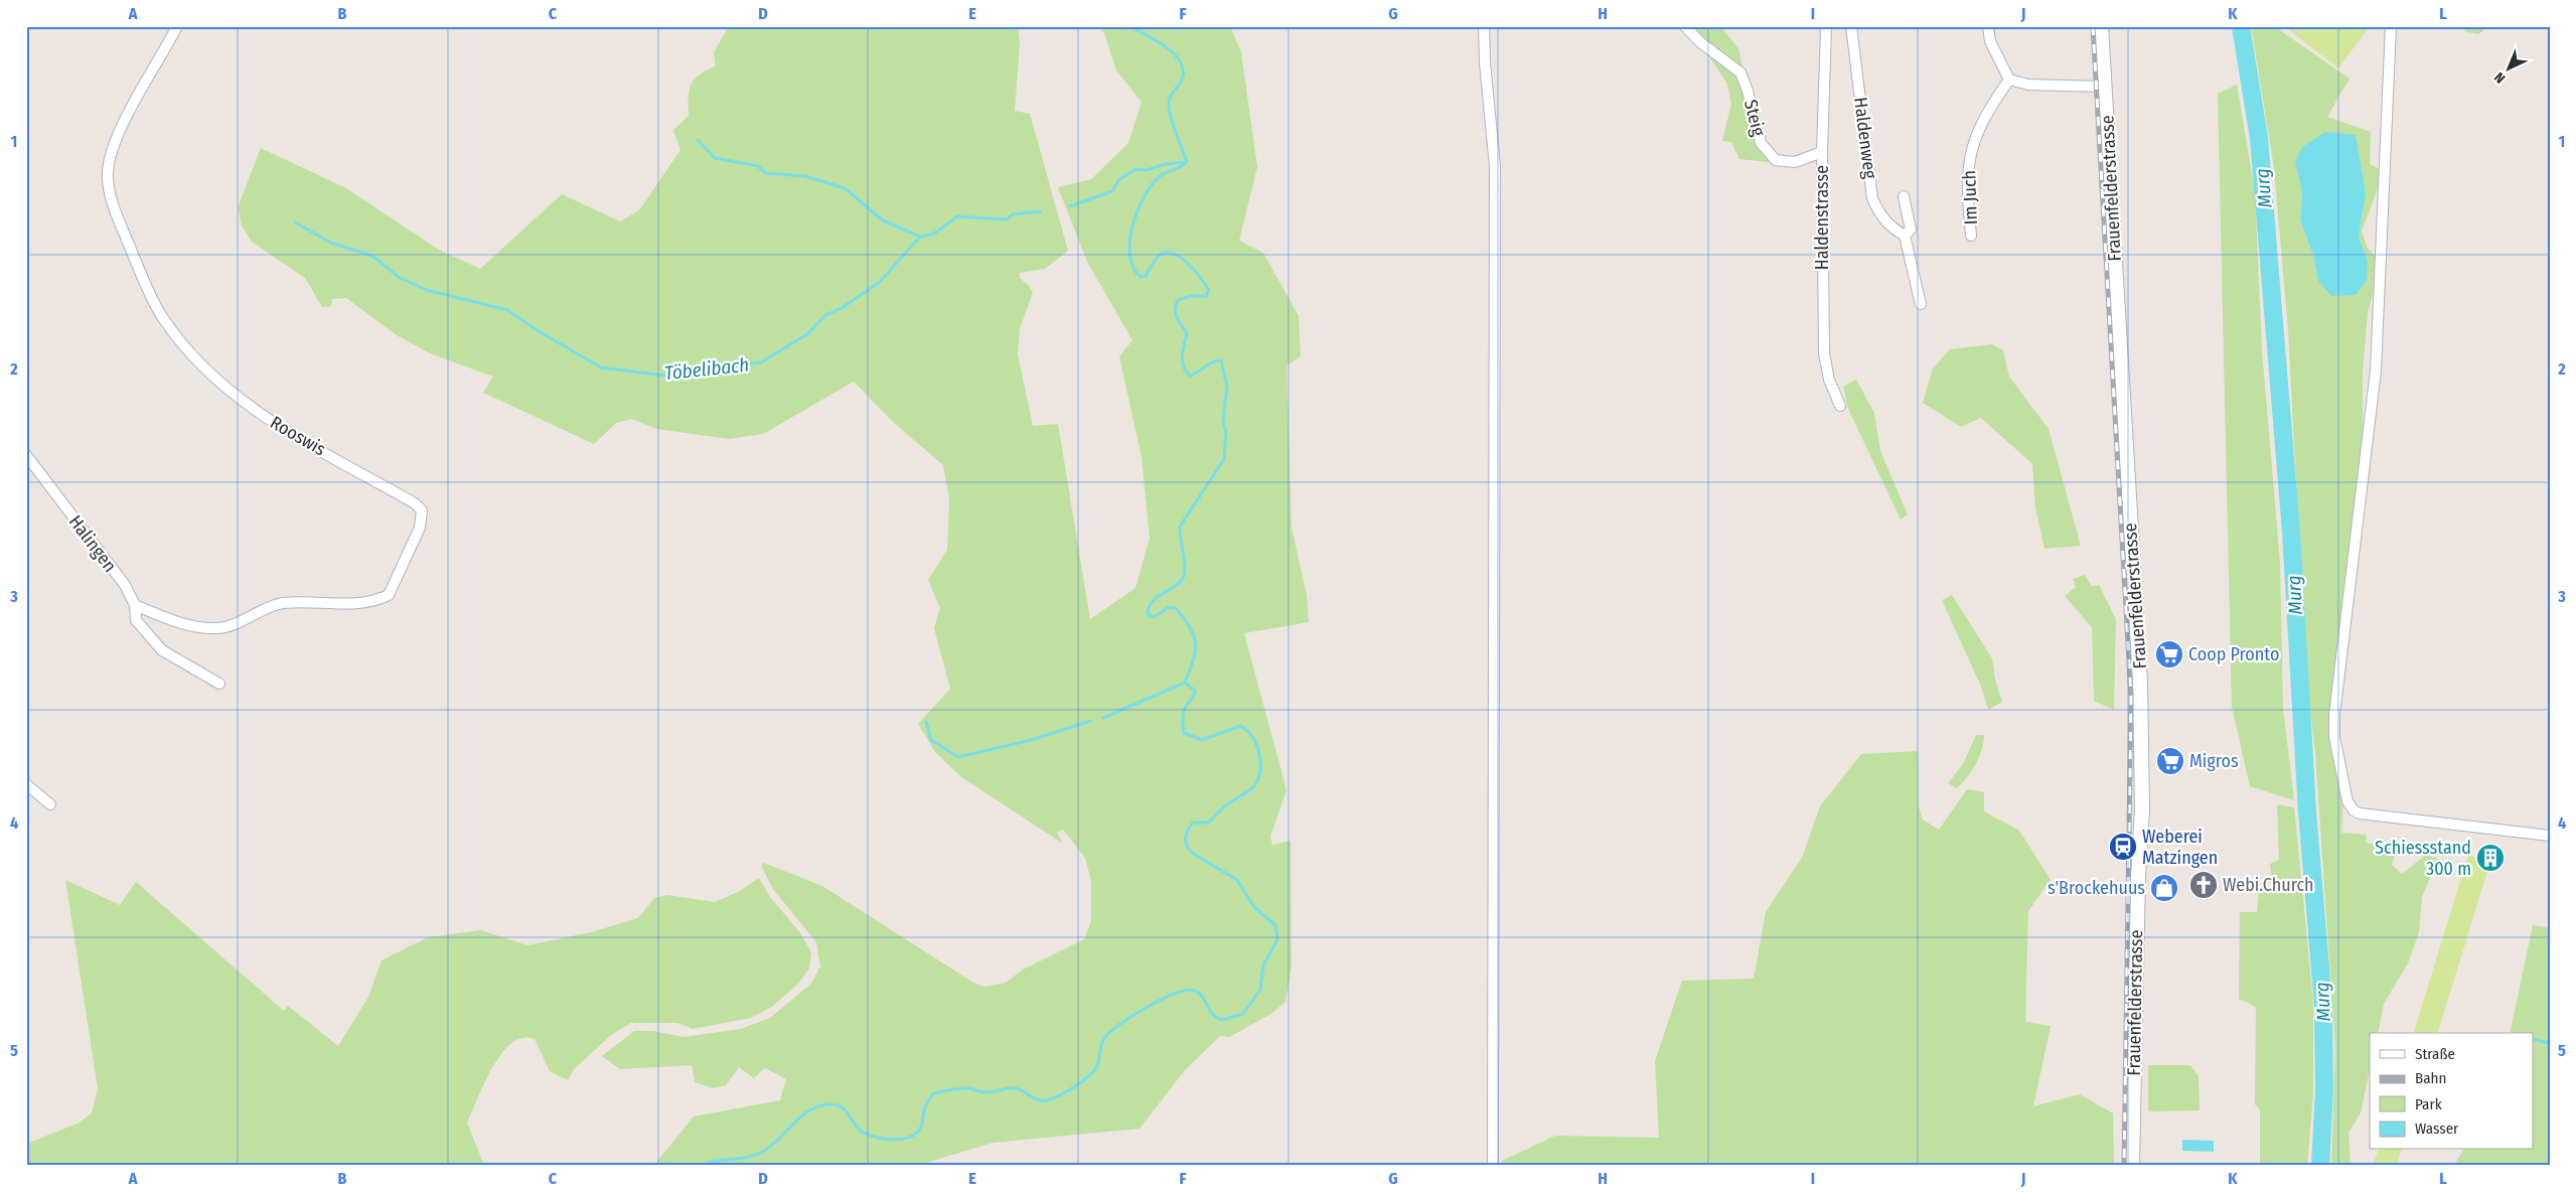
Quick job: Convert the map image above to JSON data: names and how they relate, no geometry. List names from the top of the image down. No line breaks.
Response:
{"streets":{"main road":["Frauenfelderstrasse"],"street":["Steig","Haldenweg","Im Juch","Haldenstrasse","Rooswis","Halingen"]},"crossings":[["Steig","Haldenstrasse"],["Rooswis","Halingen"]],"water":["Murg","Töbelibach"],"places":{"supermarket":["Coop Pronto","Migros"],"station":["Weberei Matzingen"],"building":["Schiessstand 300 m"],"church":["Webi.Church"],"shop":["s'Brockehuus"]},"legend":["Straße","Bahn","Park","Wasser"],"north":"bottom left","grid":{"columns":["A","B","C","D","E","F","G","H","I","J","K","L"],"rows":["1","2","3","4","5"]}}
